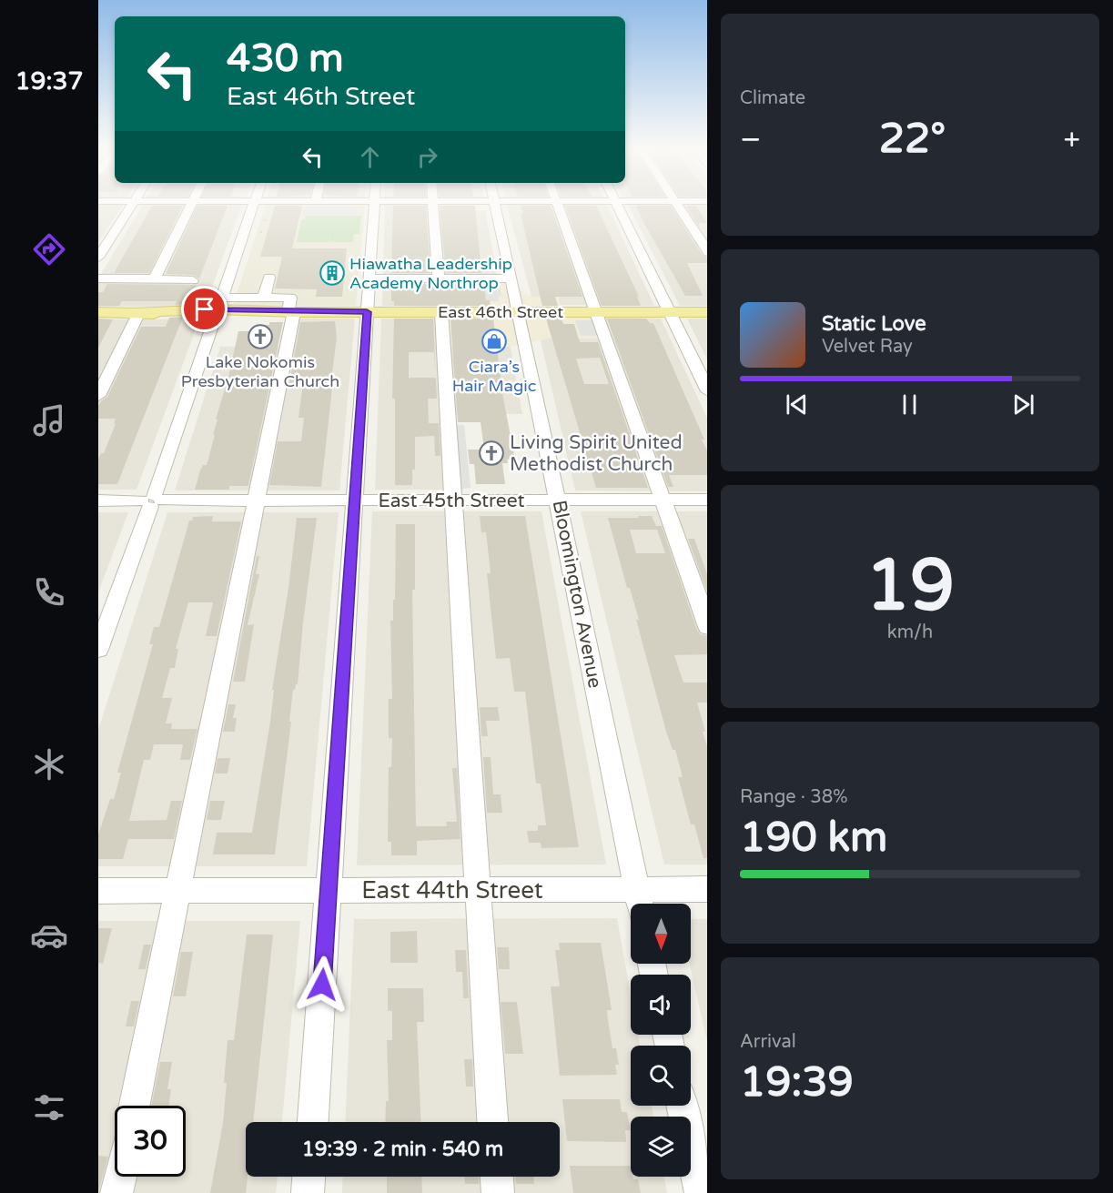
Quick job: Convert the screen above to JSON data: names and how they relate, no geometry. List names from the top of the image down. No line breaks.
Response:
{"streets":{"main road":["East 46th Street"],"street":["East 45th Street","Bloomington Avenue","East 44th Street"]},"crossings":[["East 46th Street","Bloomington Avenue"],["East 45th Street","Bloomington Avenue"],["Bloomington Avenue","East 44th Street"]],"places":{"building":["Hiawatha Leadership Academy Northrop"],"church":["Lake Nokomis Presbyterian Church","Living Spirit United Methodist Church"],"shop":["Ciara’s Hair Magic"]},"north":"bottom","page":{"tabs":"19:37","tile":["Climate",["19","km/h"],["Range · 38%","190 km"],["Arrival","19:39"]],"turn":["430 m","East 46th Street"],"heat":["−","22°","+"],"song":["Static Love","Velvet Ray"],"limit":"30","trip":"19:39 · 2 min · 540 m"}}
